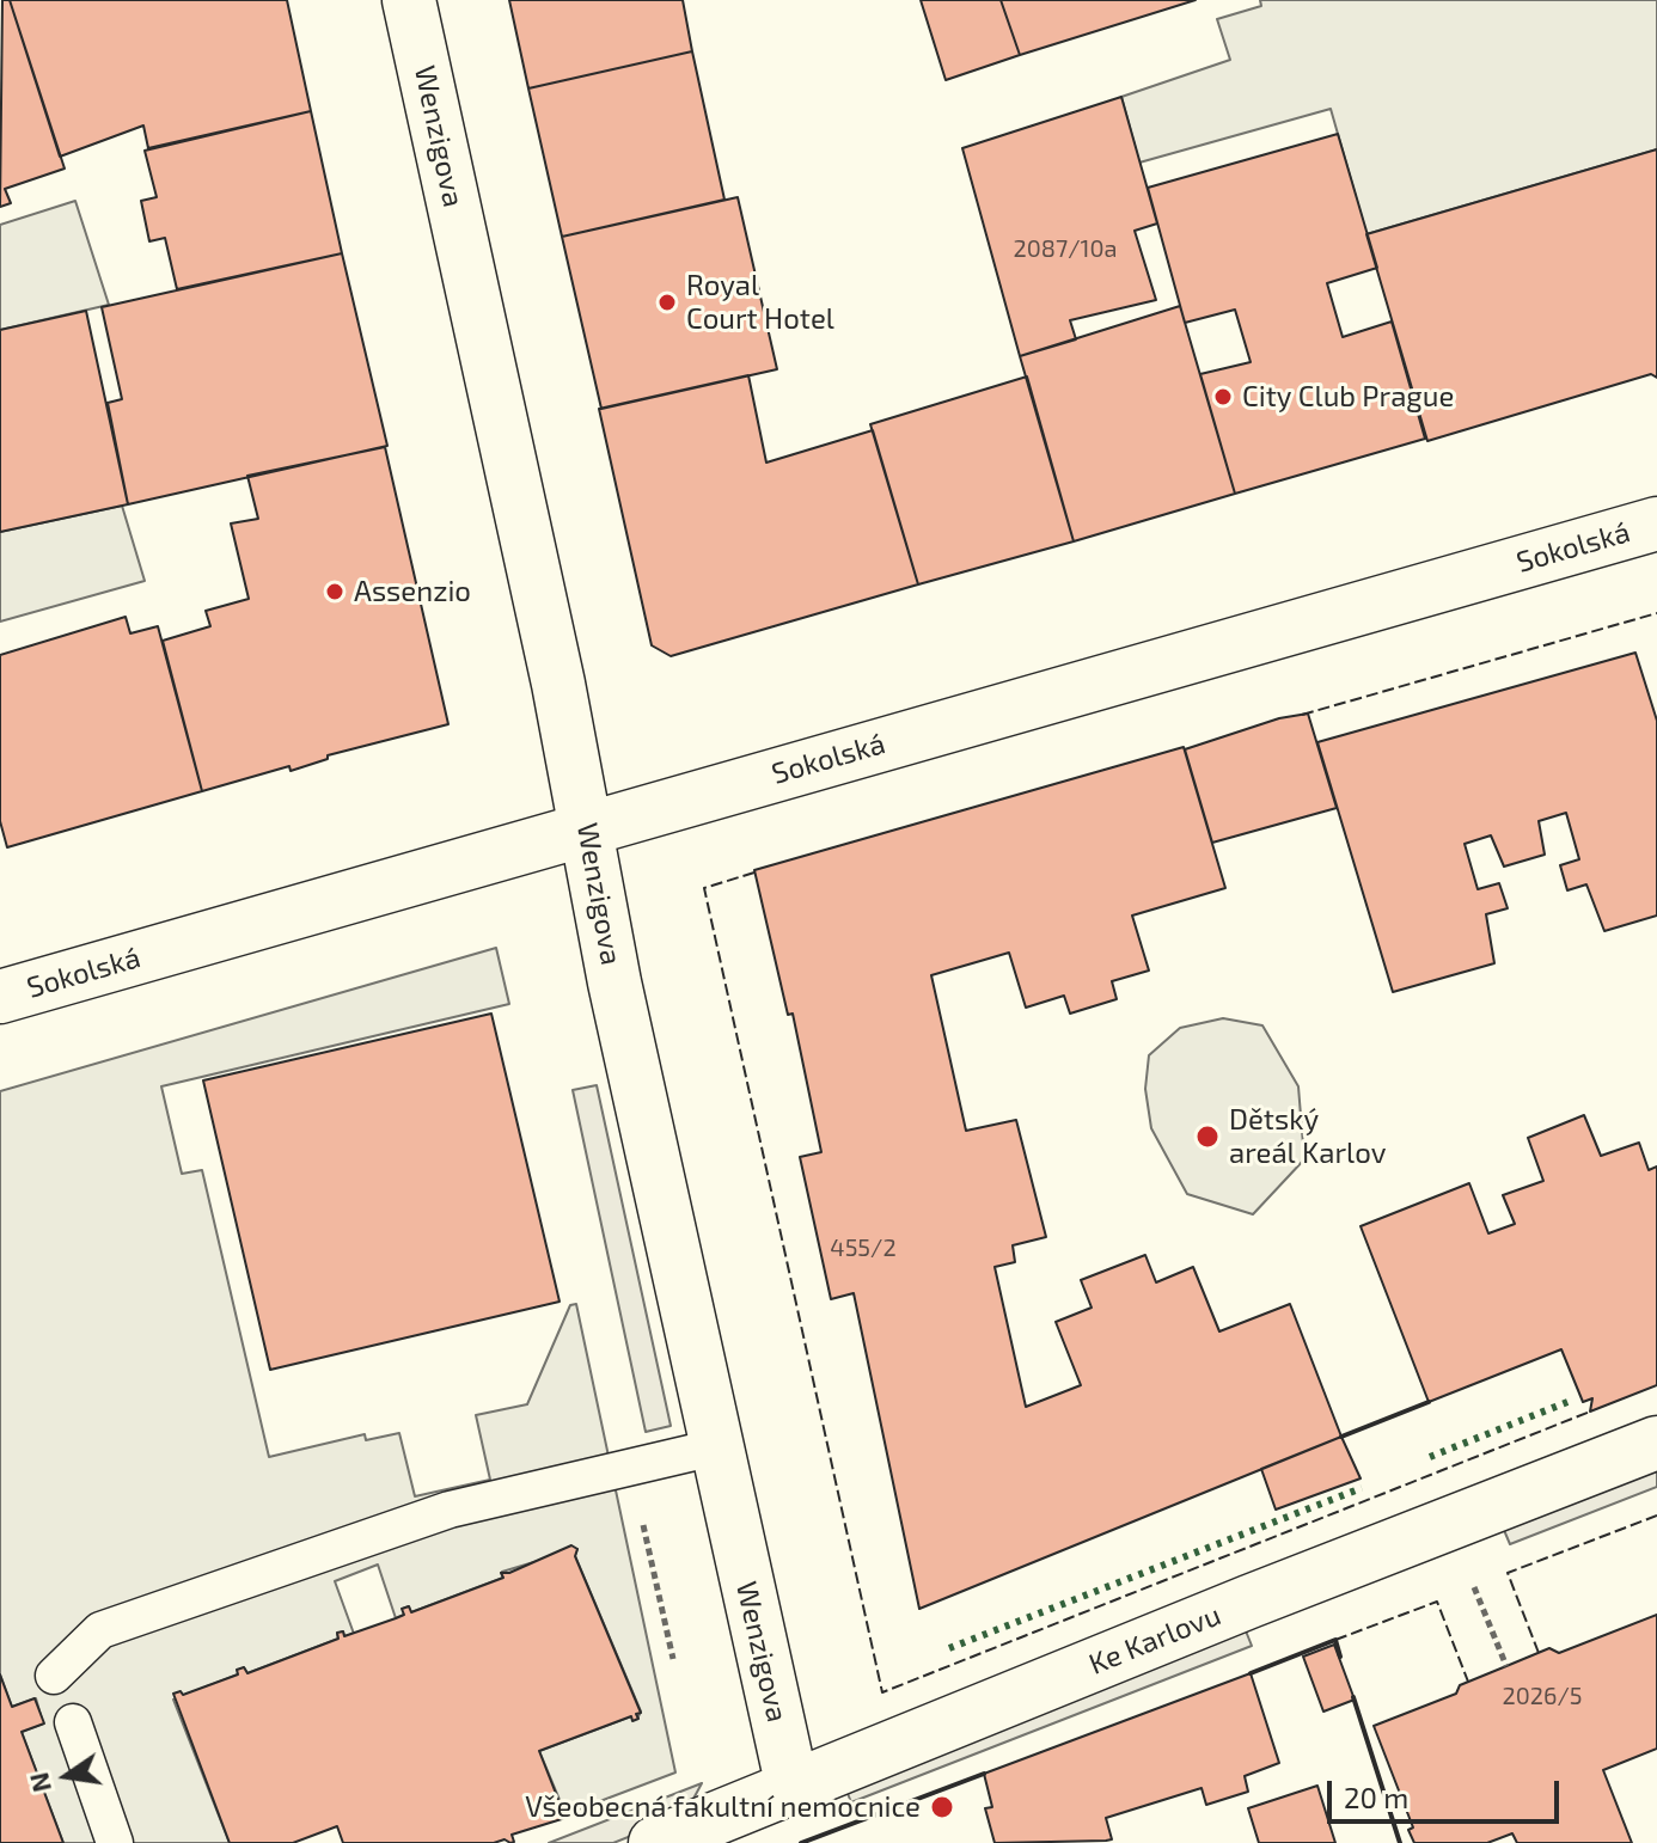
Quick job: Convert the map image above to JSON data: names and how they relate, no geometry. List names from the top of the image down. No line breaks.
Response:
{"streets":{"street":["Wenzigova","Sokolská","Ke Karlovu"]},"crossings":[["Wenzigova","Sokolská"],["Wenzigova","Ke Karlovu"]],"places":["Royal Court Hotel","City Club Prague","Assenzio","Dětský areál Karlov","Všeobecná fakultní nemocnice"],"house_numbers":["2087/10a","455/2","2026/5"],"scale_bar":"20 m","north":"left"}
